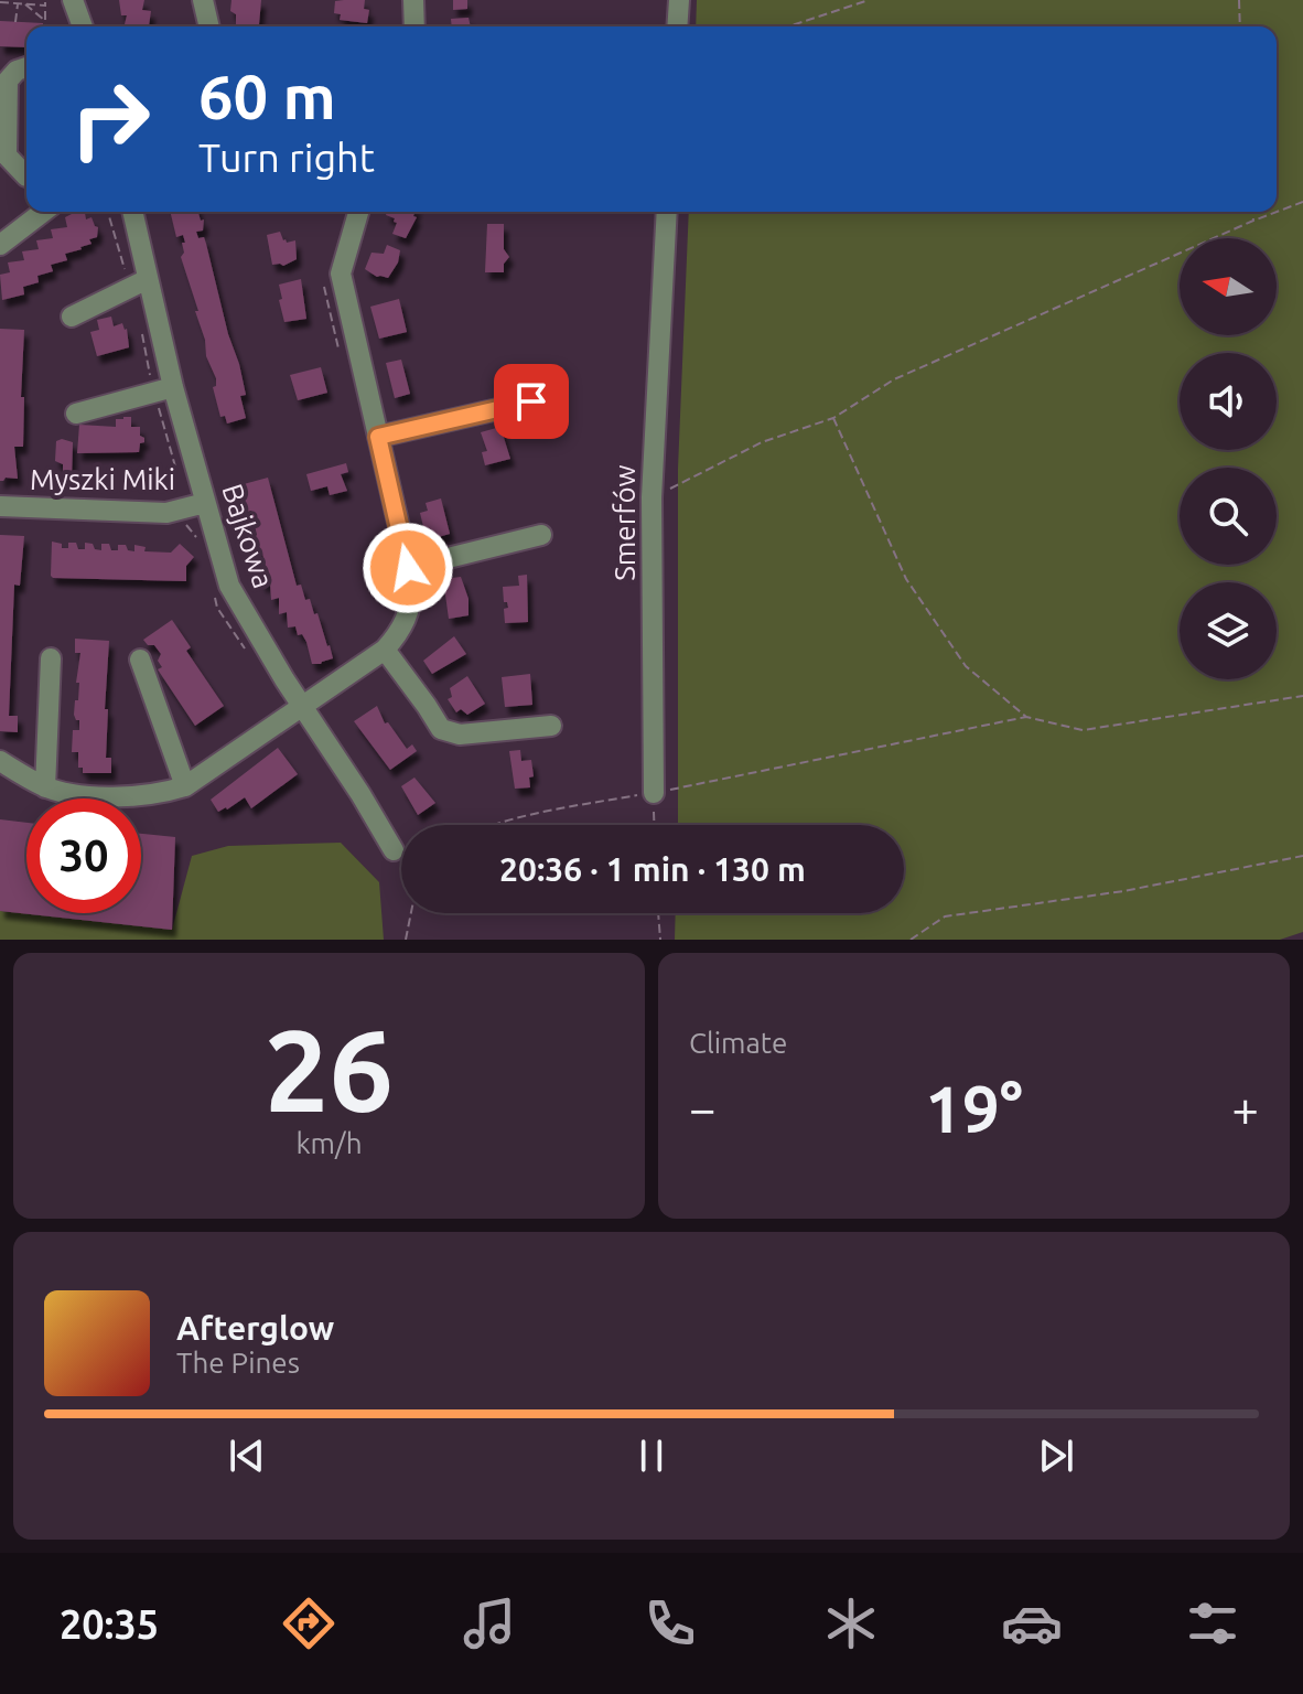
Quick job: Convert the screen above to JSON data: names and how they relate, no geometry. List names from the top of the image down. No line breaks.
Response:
{"streets":{"street":["Myszki Miki","Smerfów","Bajkowa"]},"crossings":[["Myszki Miki","Bajkowa"]],"north":"left","page":{"turn":["60 m","Turn right"],"limit":"30","trip":"20:36 · 1 min · 130 m","tile":[["26","km/h"],"Climate"],"heat":["−","19°","+"],"song":["Afterglow","The Pines"],"tabs":"20:35"}}
